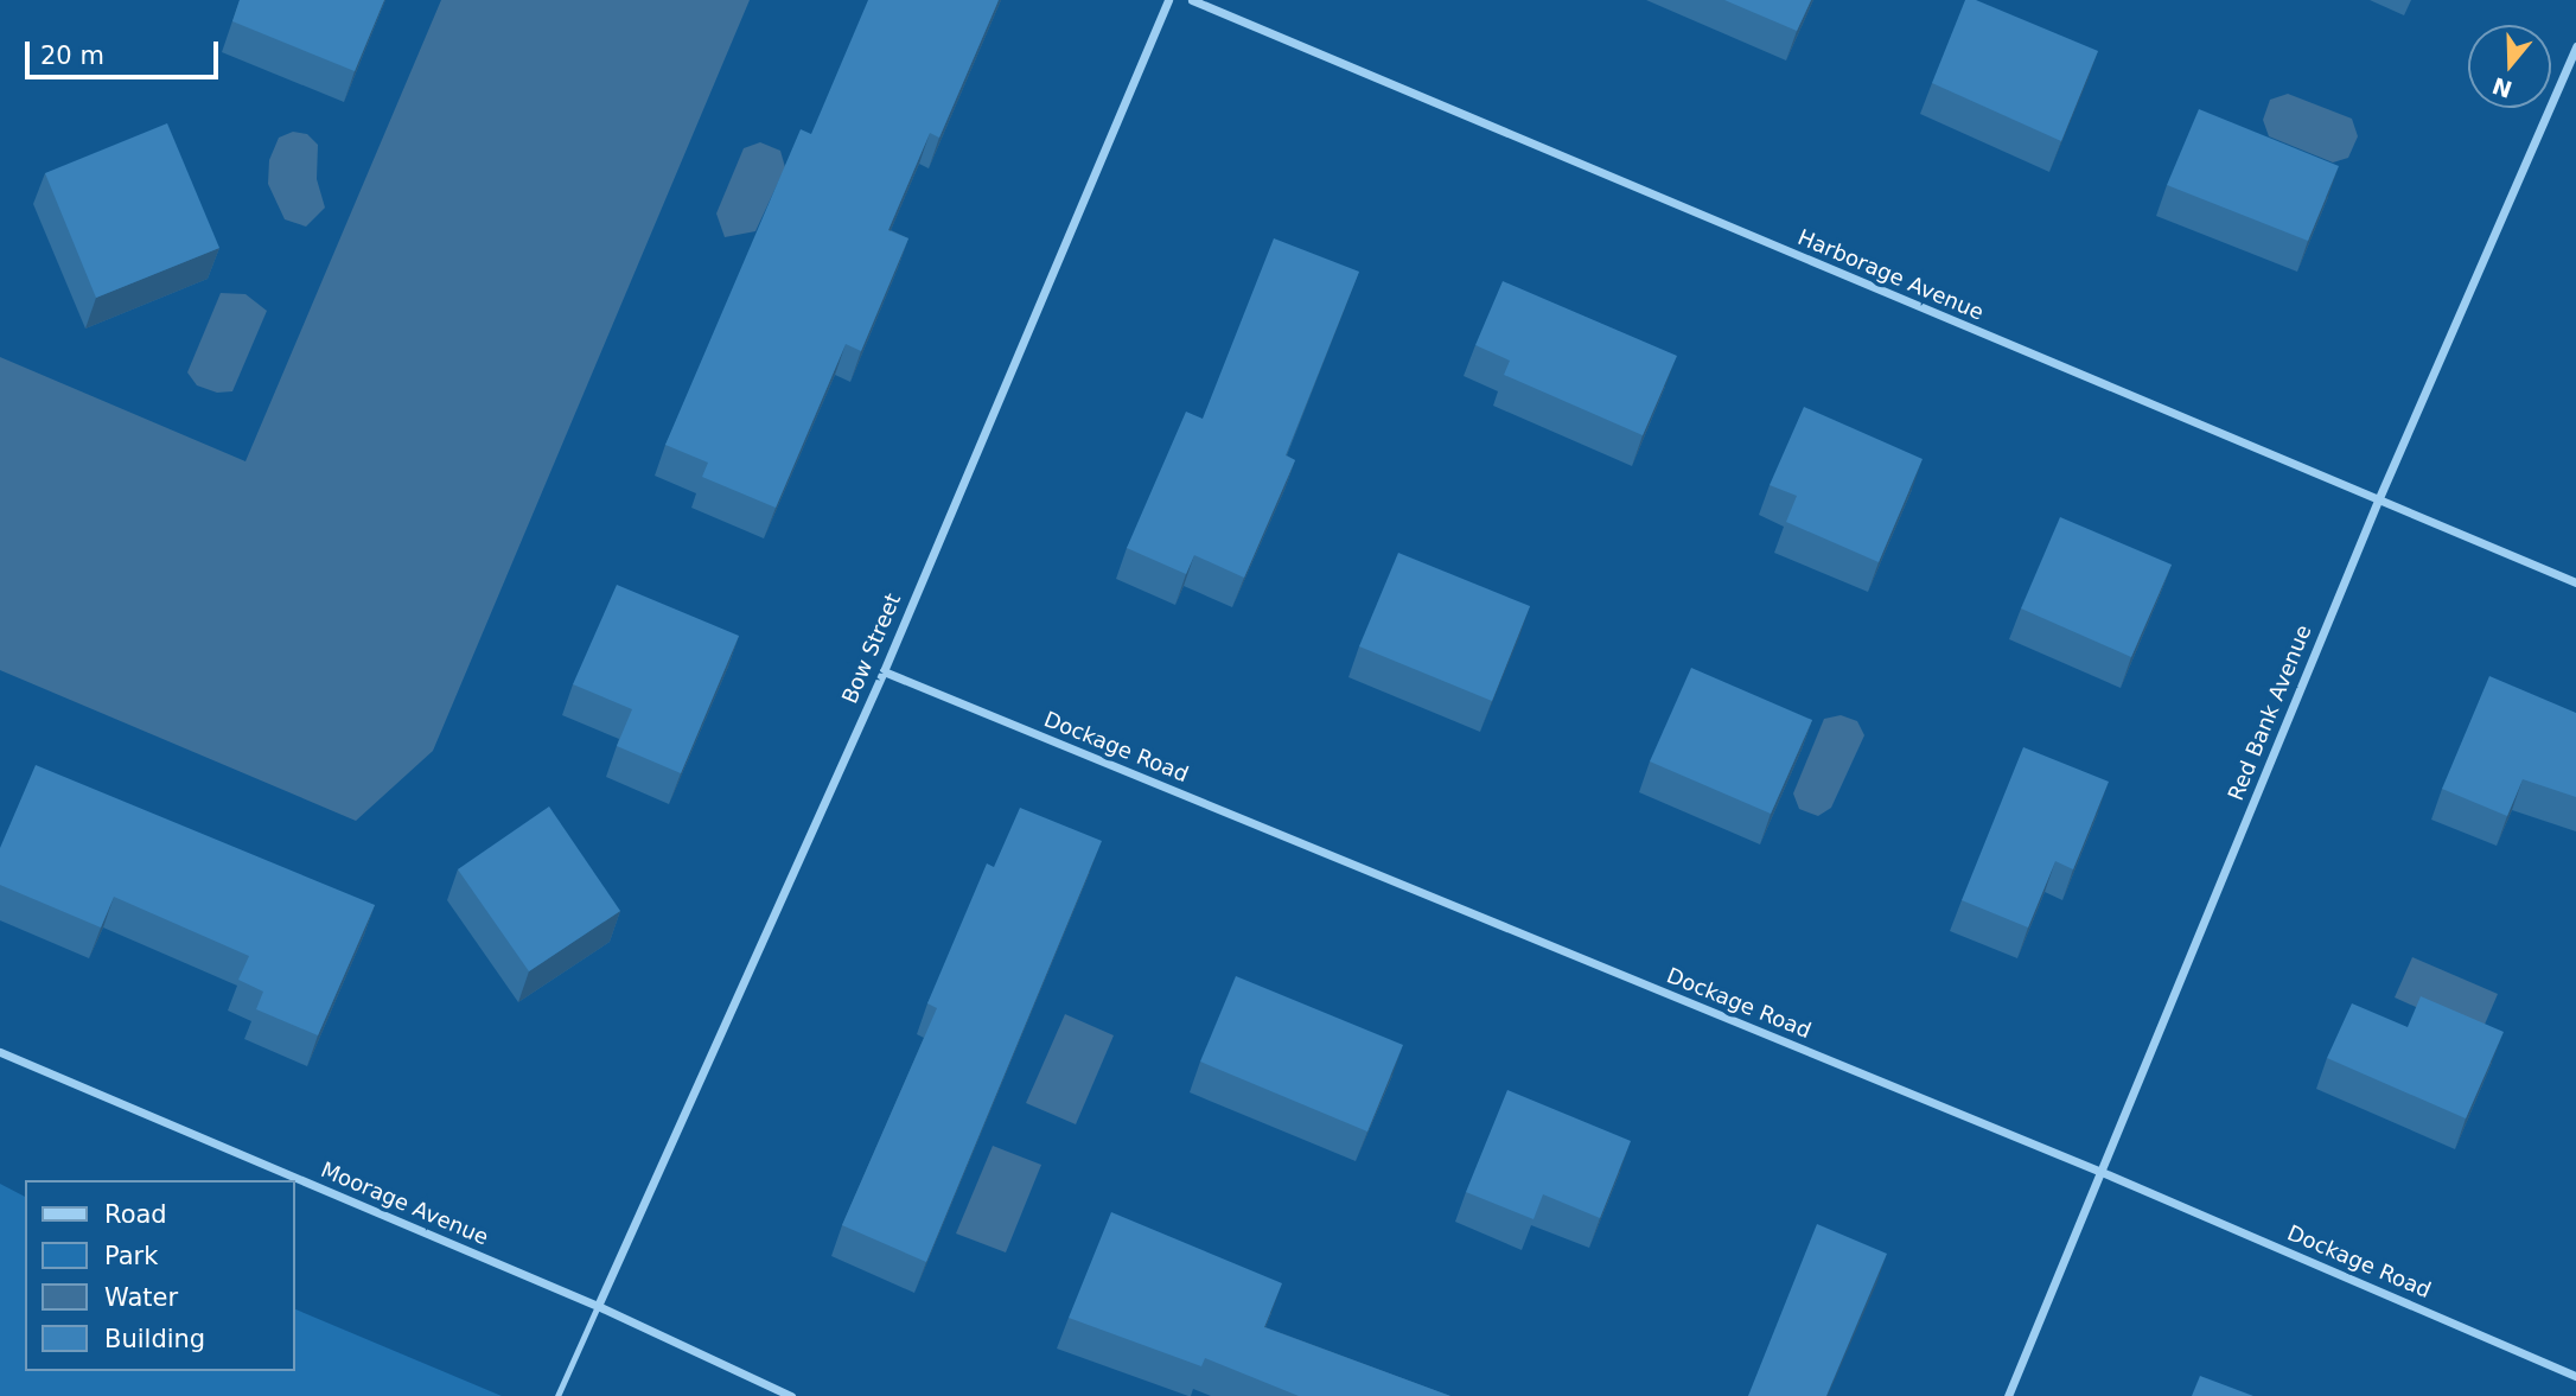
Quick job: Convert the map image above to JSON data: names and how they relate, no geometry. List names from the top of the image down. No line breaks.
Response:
{"streets":{"street":["Harborage Avenue","Bow Street","Red Bank Avenue","Dockage Road","Moorage Avenue"]},"crossings":[["Harborage Avenue","Red Bank Avenue"],["Bow Street","Dockage Road"],["Bow Street","Moorage Avenue"],["Red Bank Avenue","Dockage Road"]],"legend":["Road","Park","Water","Building"],"scale_bar":"20 m","north":"bottom"}
